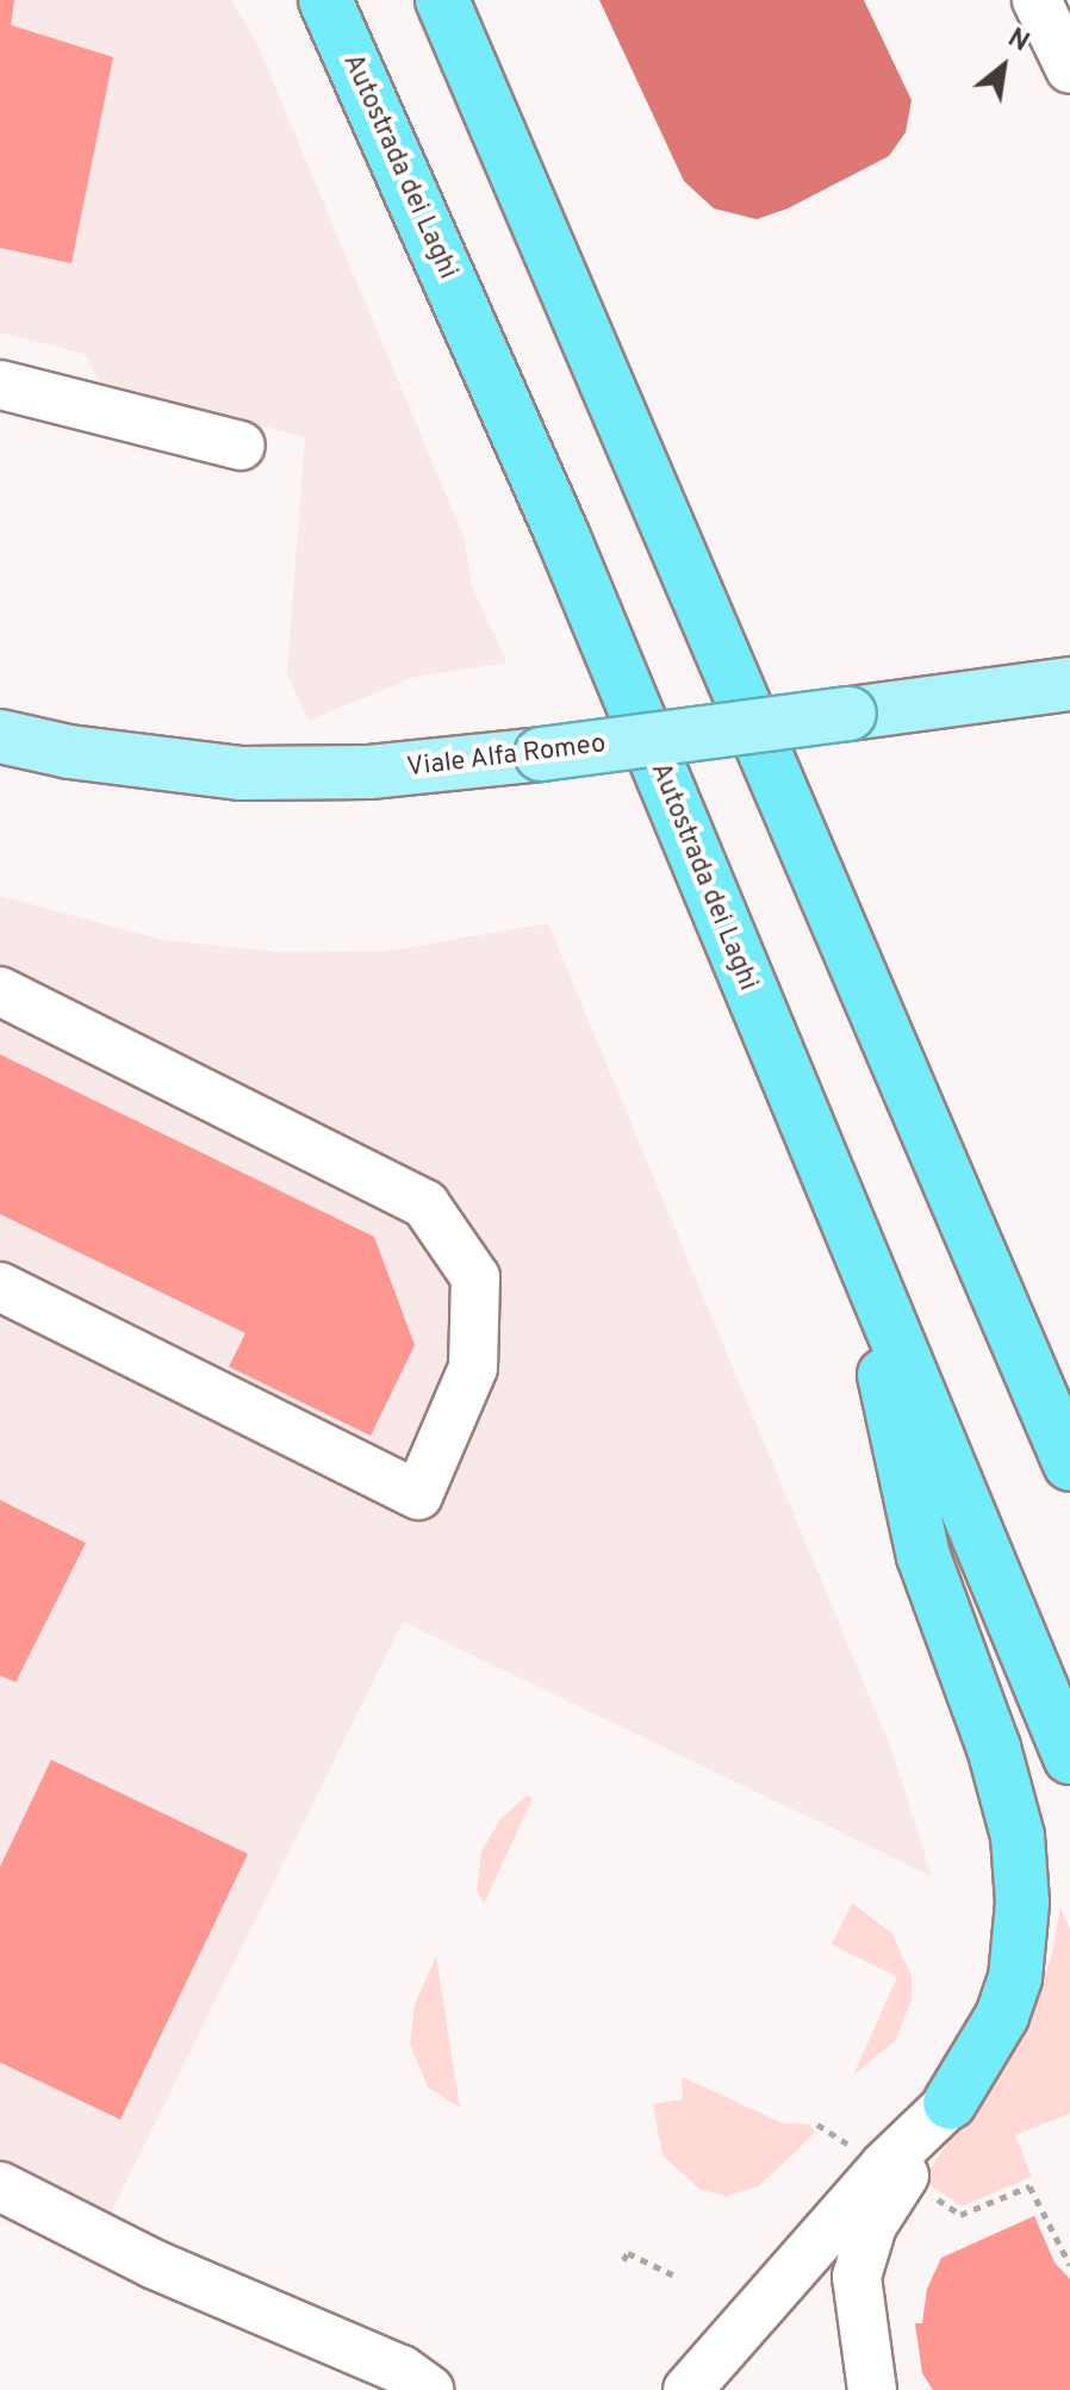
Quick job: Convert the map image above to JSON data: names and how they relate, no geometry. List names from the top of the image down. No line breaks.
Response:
{"streets":{"highway":["Autostrada dei Laghi"],"main road":["Viale Alfa Romeo"]},"north":"top right"}
